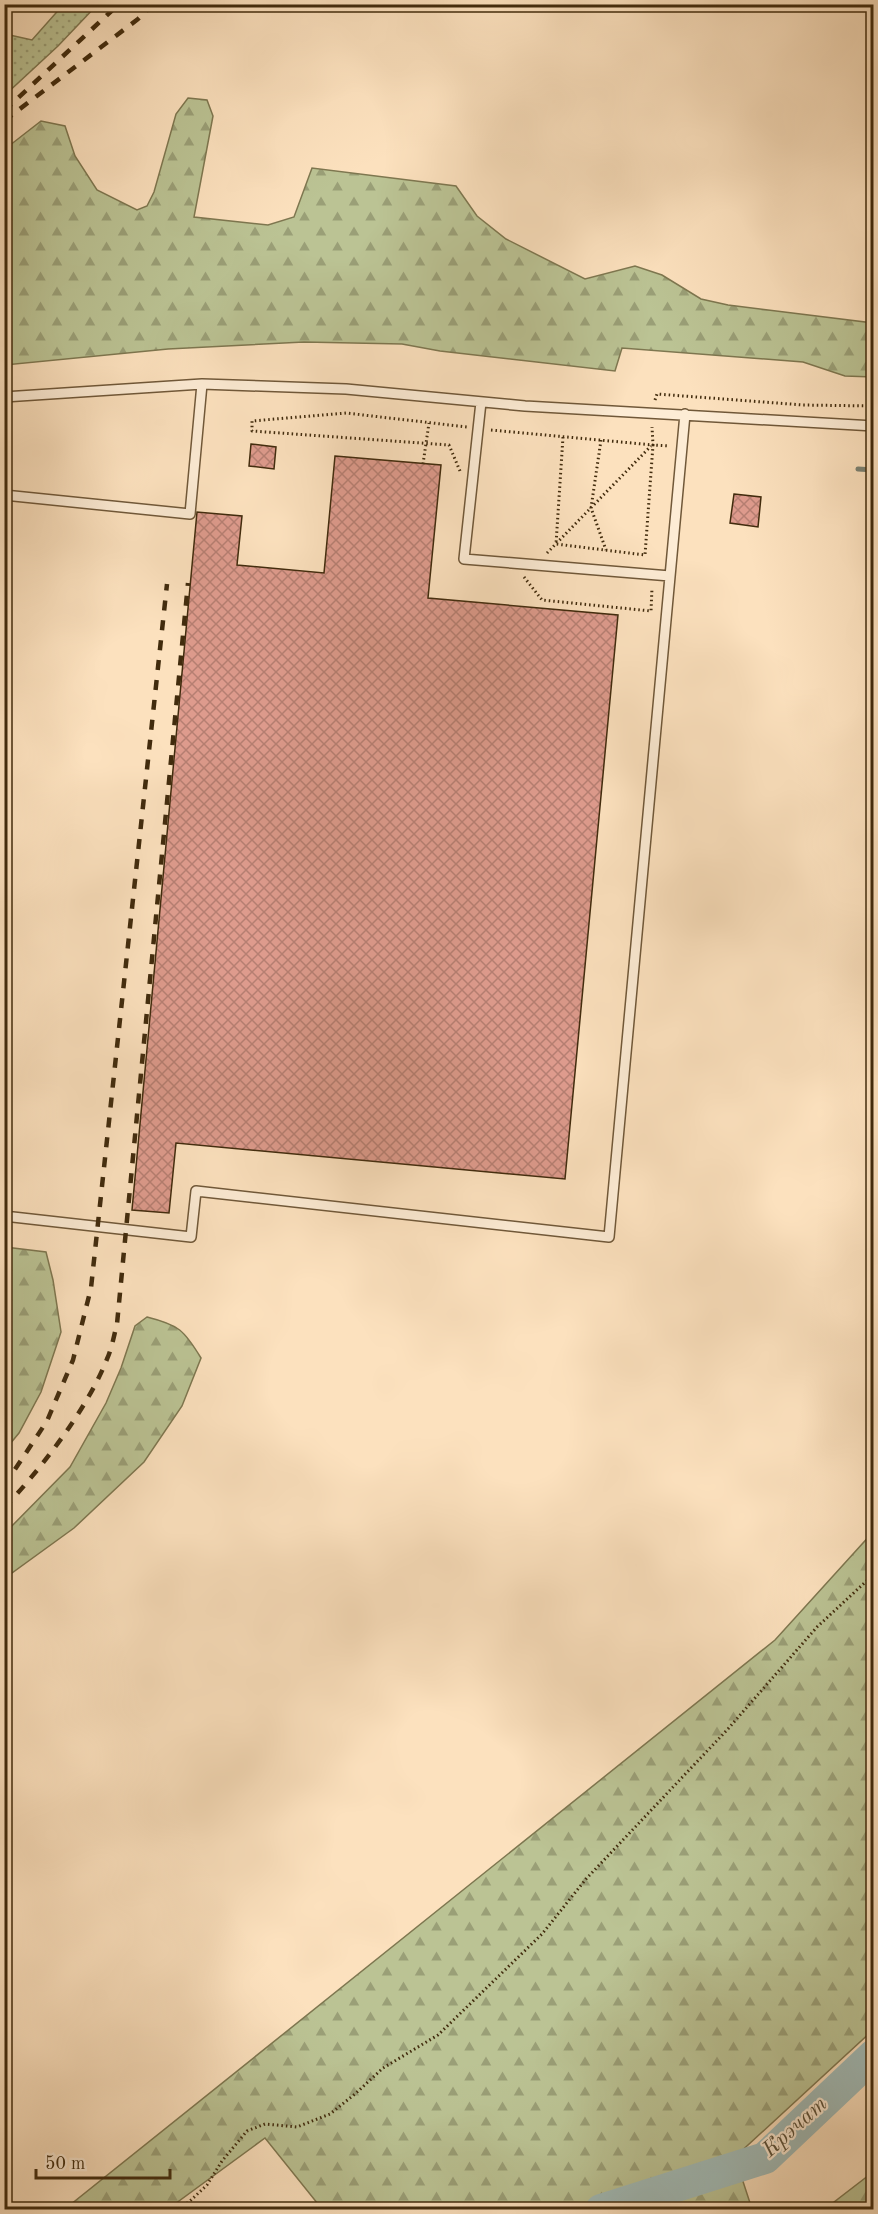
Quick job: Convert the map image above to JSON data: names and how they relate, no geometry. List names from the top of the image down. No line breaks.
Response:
{"water":["Крэчат"],"scale_bar":"50 m"}
